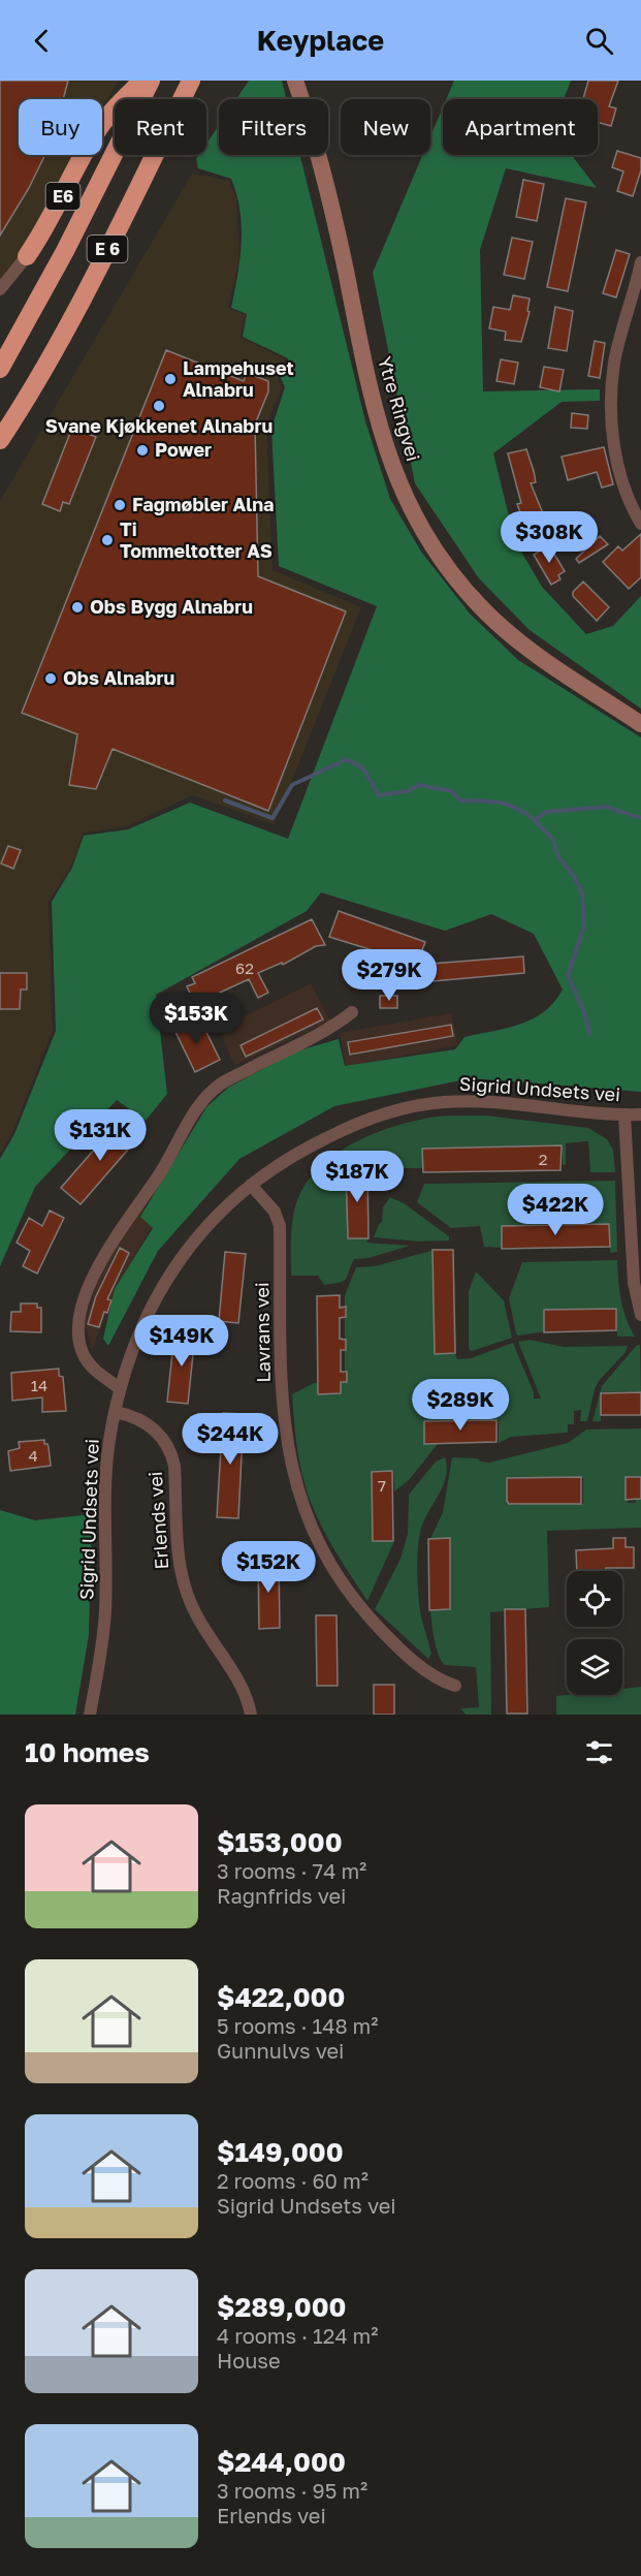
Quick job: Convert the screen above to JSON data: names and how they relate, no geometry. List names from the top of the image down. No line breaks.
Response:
{"streets":{"highway":["E6","E 6"],"main road":["Ytre Ringvei"],"street":["Sigrid Undsets vei","Lavrans vei","Erlends vei"]},"crossings":[["Sigrid Undsets vei","Lavrans vei"],["Sigrid Undsets vei","Erlends vei"]],"places":["Lampehuset Alnabru","Svane Kjøkkenet Alnabru","Power","Fagmøbler Alna","Ti Tommeltotter AS","Obs Bygg Alnabru","Obs Alnabru"],"house_numbers":["62","2","14","4","7"],"page":{"header":"Keyplace","chip":["Buy","Rent","Filters","New","Apartment"],"price":["$308K","$279K","$153K","$131K","$187K","$422K","$149K","$289K","$244K","$152K"],"heading":"10 homes","list":[{"name":"$153,000","note":"3 rooms · 74 m² · Ragnfrids vei"},{"name":"$422,000","note":"5 rooms · 148 m² · Gunnulvs vei"},{"name":"$149,000","note":"2 rooms · 60 m² · Sigrid Undsets vei"},{"name":"$289,000","note":"4 rooms · 124 m² · House"},{"name":"$244,000","note":"3 rooms · 95 m² · Erlends vei"}]}}
